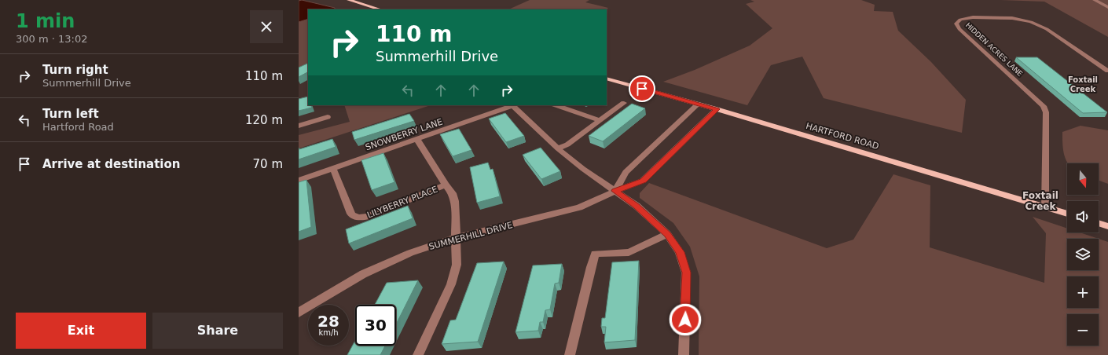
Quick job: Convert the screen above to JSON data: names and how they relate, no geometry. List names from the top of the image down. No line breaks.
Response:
{"streets":{"main road":["HARTFORD ROAD"],"street":["HIDDEN ACRES LANE","SNOWBERRY LANE","LILYBERRY PLACE","SUMMERHILL DRIVE"]},"crossings":[["HIDDEN ACRES LANE","HARTFORD ROAD"],["SNOWBERRY LANE","LILYBERRY PLACE"],["HARTFORD ROAD","SUMMERHILL DRIVE"]],"districts":["Foxtail Creek","Foxtail Creek"],"north":"bottom","page":{"heading":["1 min","300 m · 13:02"],"turn":["110 m","Summerhill Drive"],"list":[{"name":"Turn right","note":"Summerhill Drive","value":"110 m"},{"name":"Turn left","note":"Hartford Road","value":"120 m"},{"name":"Arrive at destination","value":"70 m"}],"map_buttons":["+","−"],"speed":"28 km/h","limit":"30","buttons":["Exit","Share"]}}
